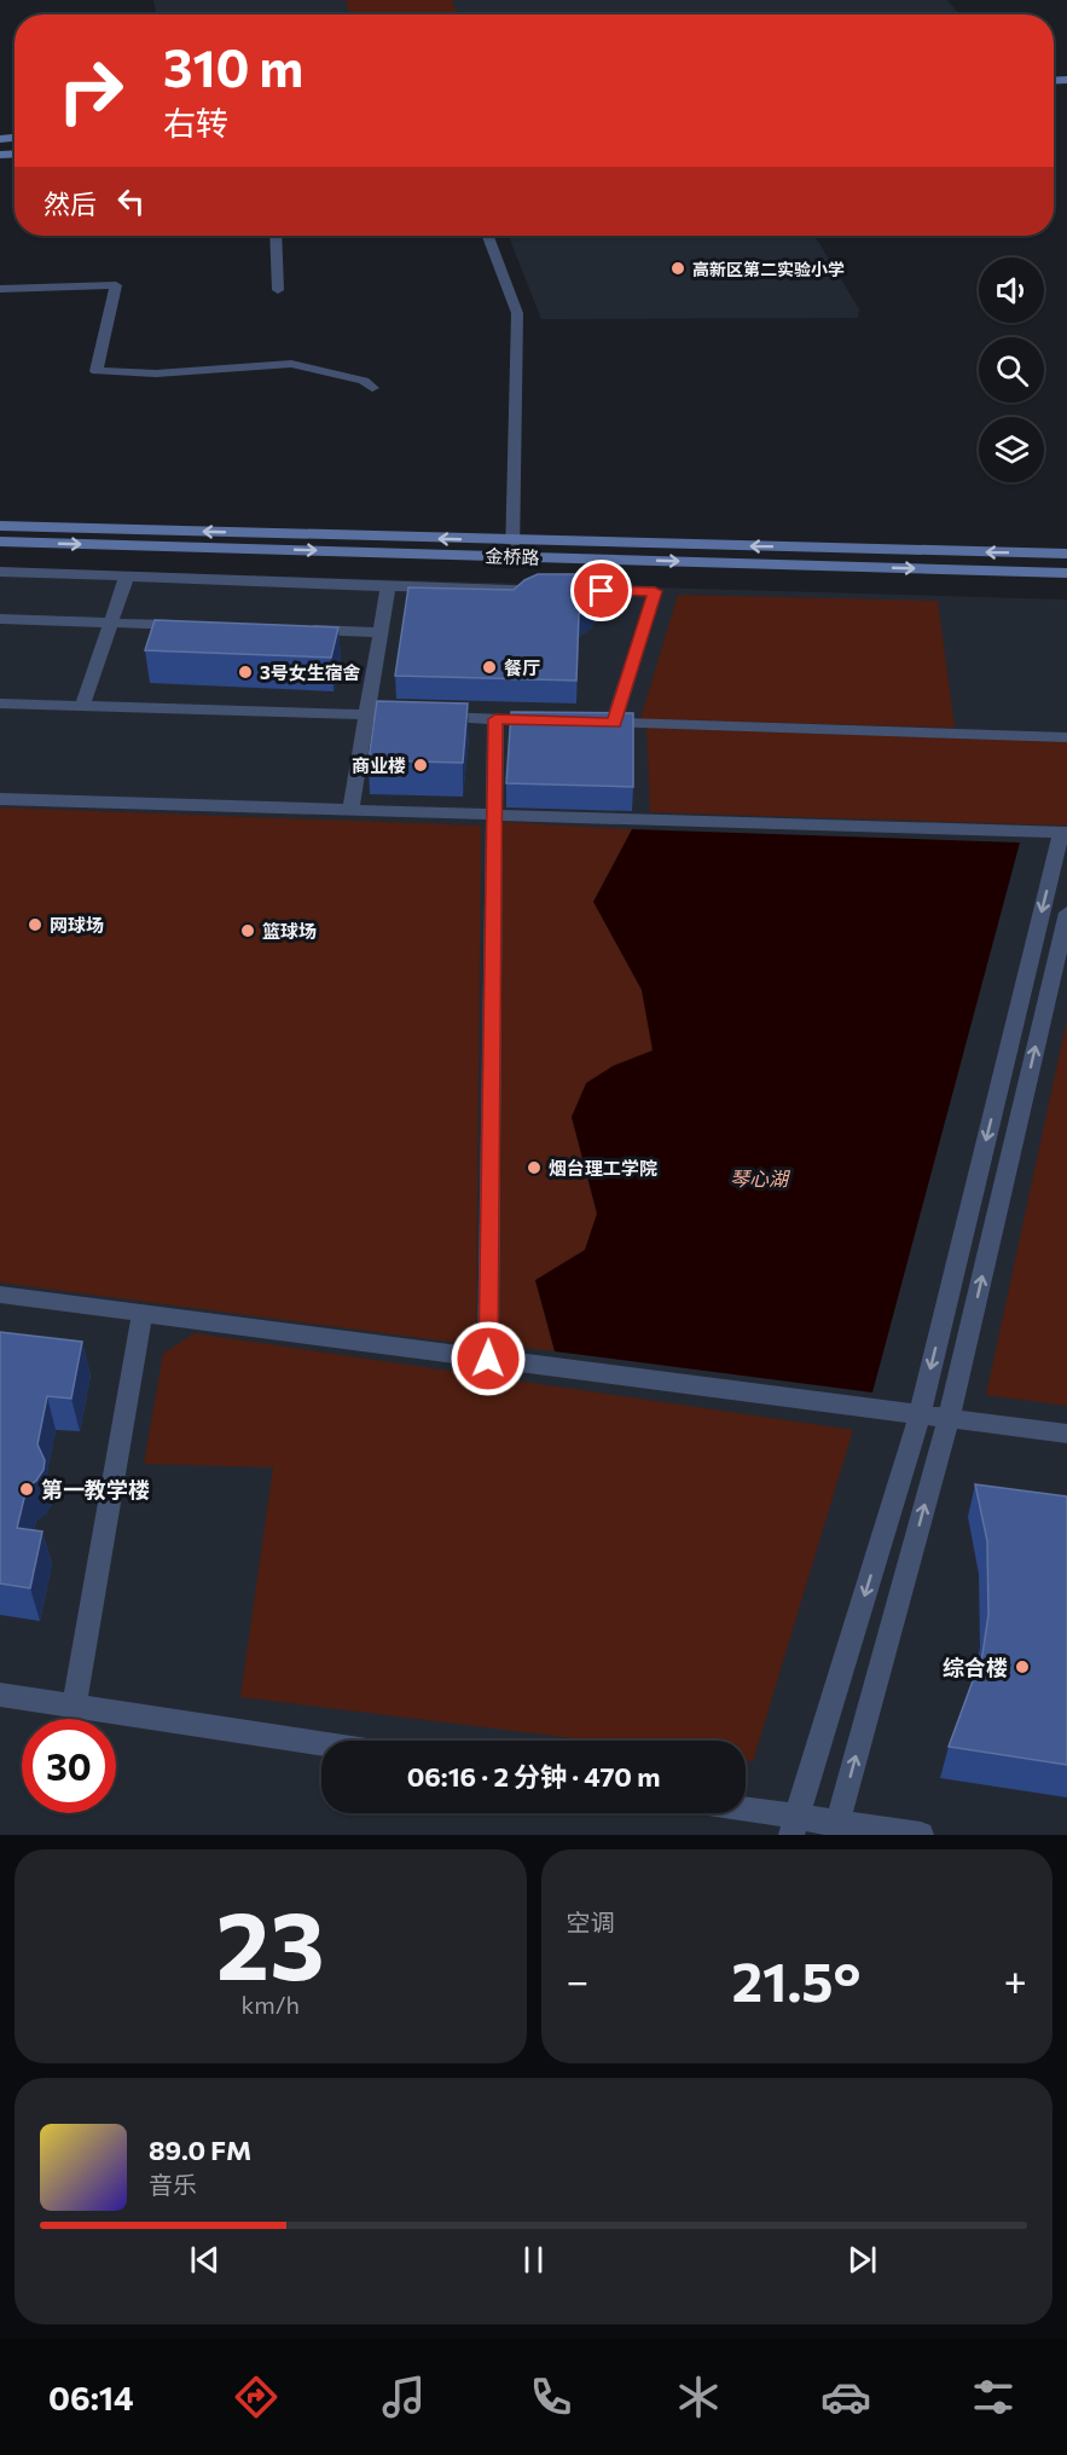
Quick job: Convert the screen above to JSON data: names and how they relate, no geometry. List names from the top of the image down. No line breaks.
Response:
{"streets":{"street":["金桥路"]},"water":["琴心湖"],"places":["高新区第二实验小学","餐厅","3号女生宿舍","商业楼","网球场","篮球场","烟台理工学院","第一教学楼","综合楼"],"page":{"turn":["310 m","右转"],"then":"然后","limit":"30","trip":"06:16 · 2 分钟 · 470 m","tile":[["23","km/h"],"空调"],"heat":["−","21.5°","+"],"song":["89.0 FM","音乐"],"tabs":"06:14"}}
